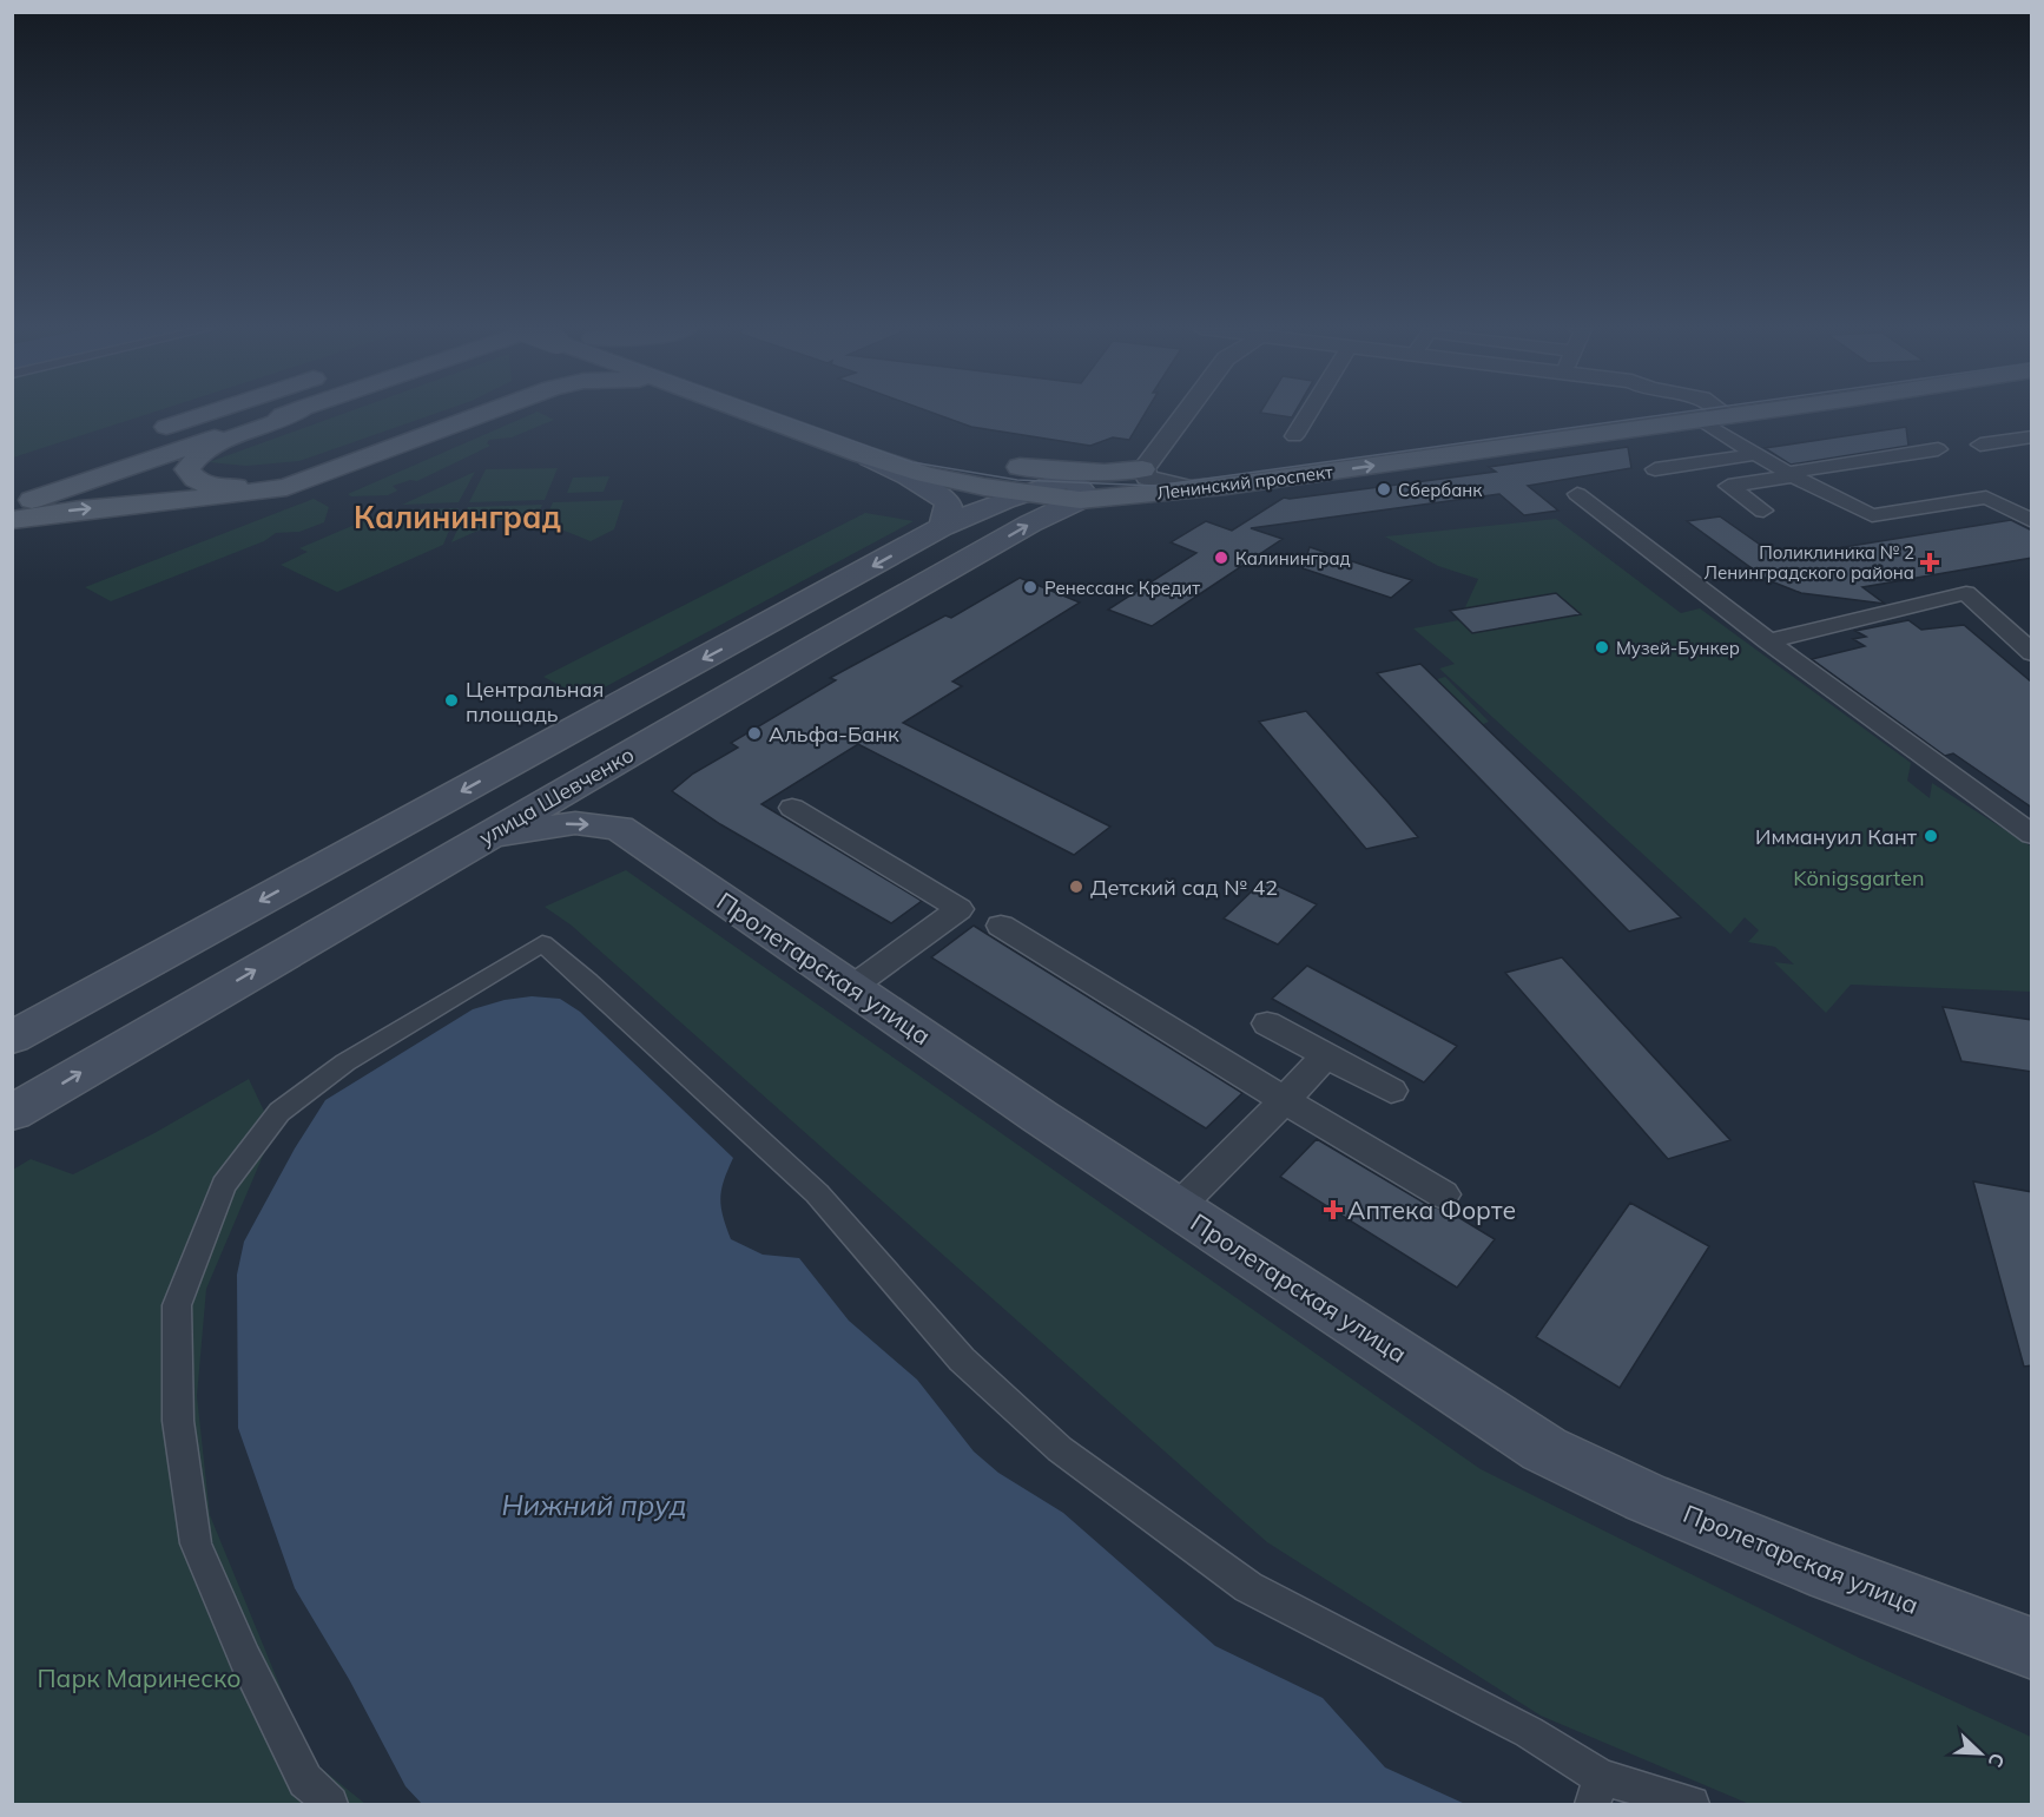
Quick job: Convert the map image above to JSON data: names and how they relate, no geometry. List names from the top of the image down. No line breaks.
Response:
{"streets":{"main road":["Ленинский проспект","улица Шевченко","Пролетарская улица"]},"crossings":[["Ленинский проспект","улица Шевченко"],["улица Шевченко","Пролетарская улица"]],"districts":["Калининград"],"water":["Нижний пруд"],"parks":["Königsgarten","Парк Маринеско"],"places":{"other":["Сбербанк","Калининград","Ренессанс Кредит","Музей-Бункер","Центральная площадь","Альфа-Банк","Иммануил Кант","Детский сад № 42"],"health":["Поликлиника № 2 Ленинградского района","Аптека Форте"]},"north":"bottom right"}
